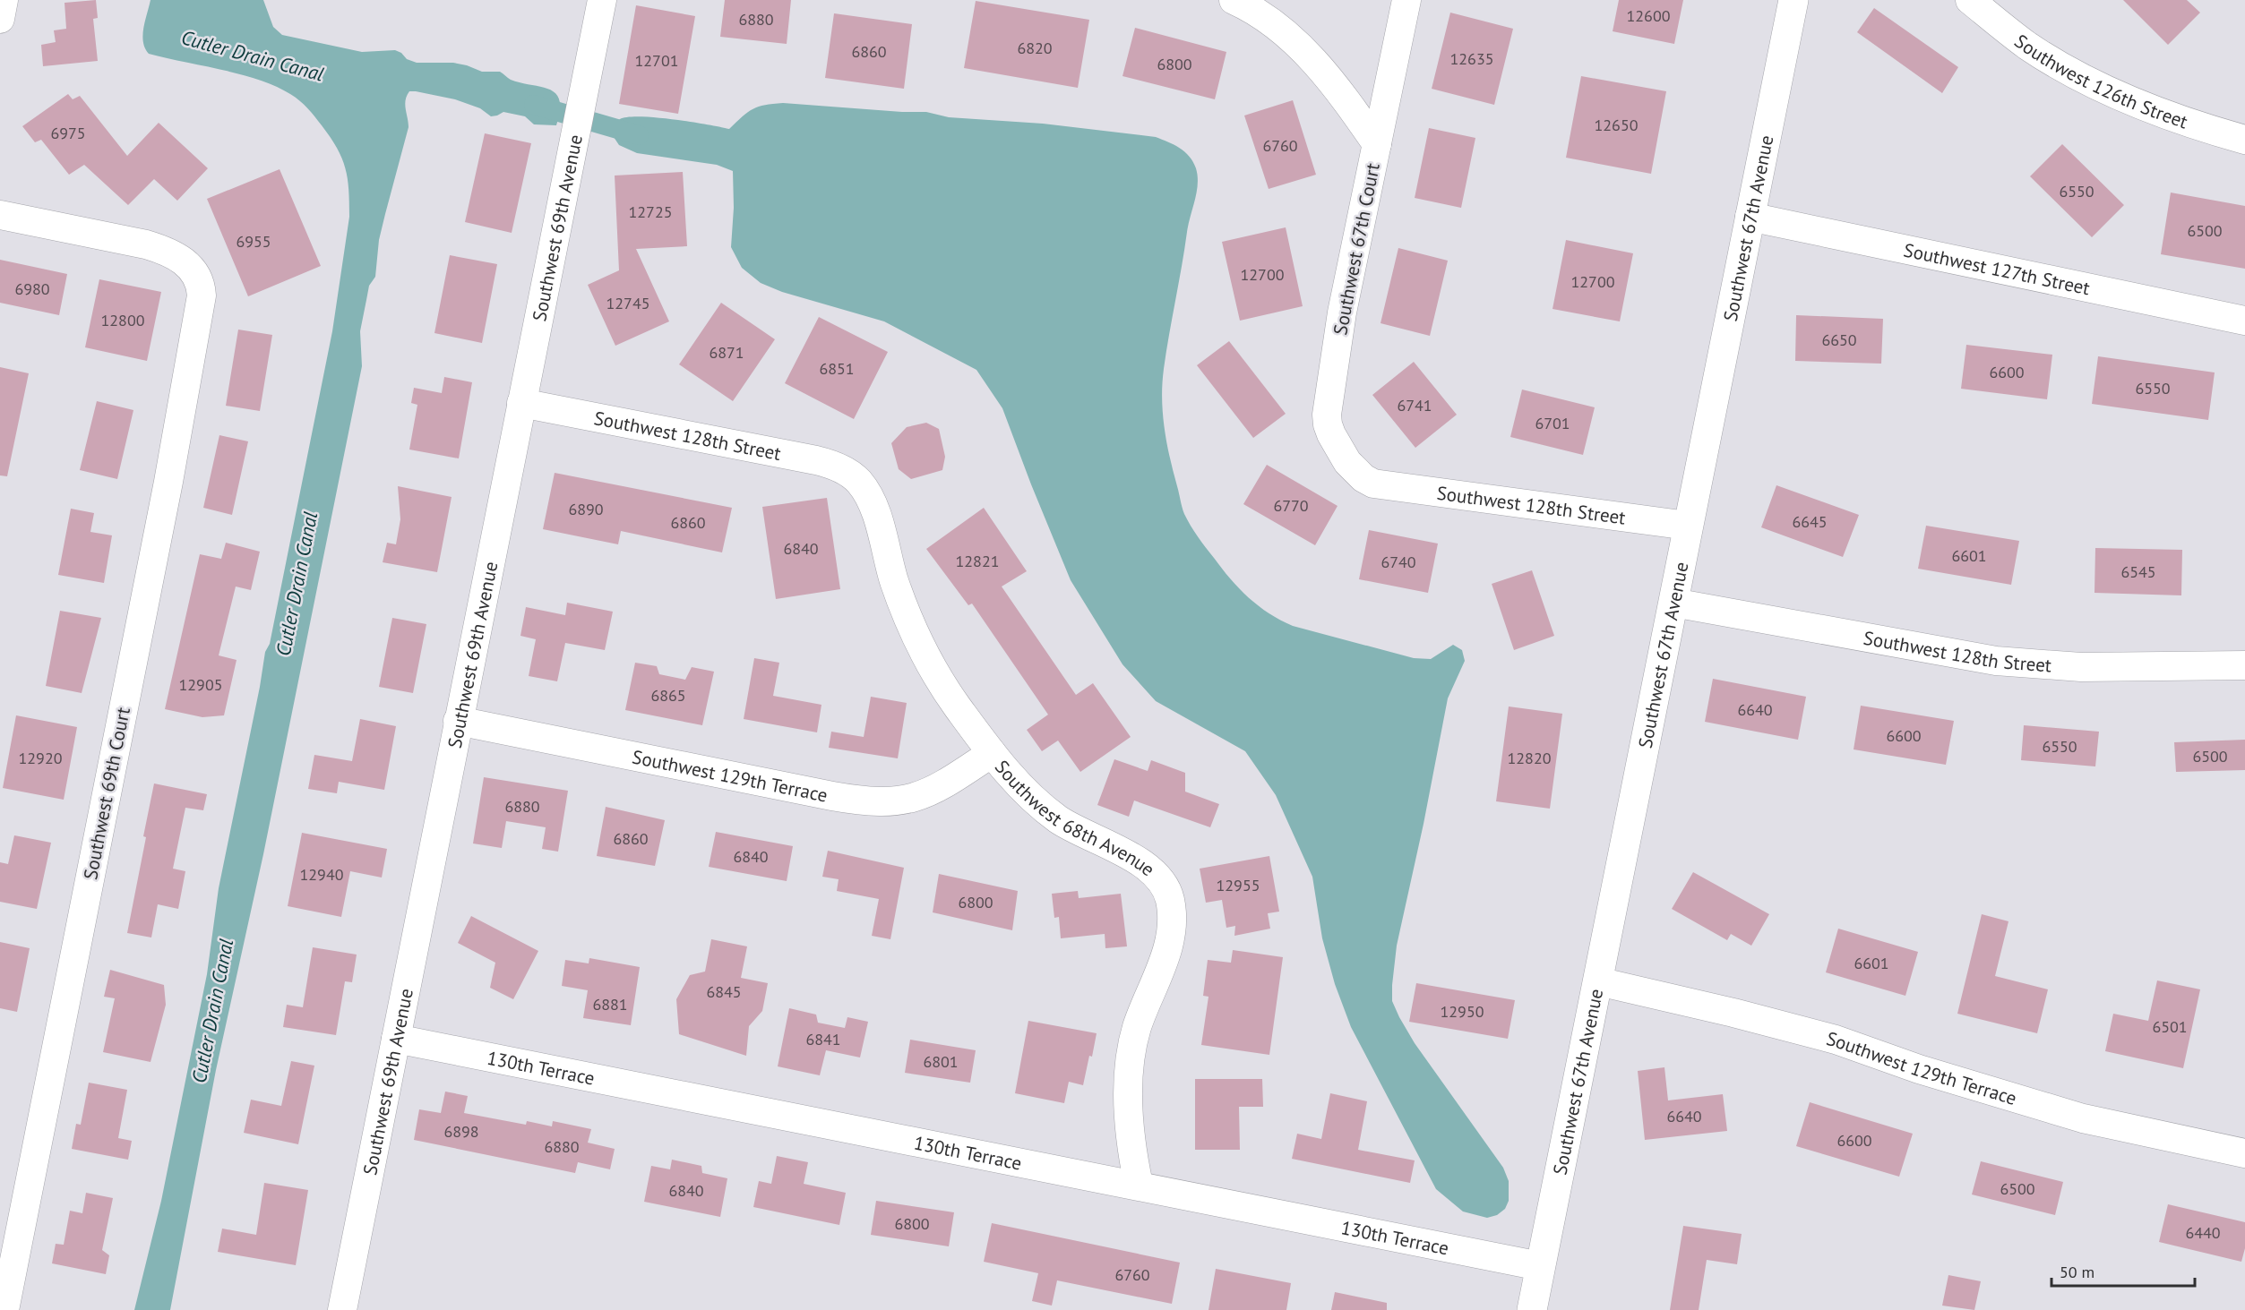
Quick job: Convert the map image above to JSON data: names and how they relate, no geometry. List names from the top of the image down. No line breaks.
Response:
{"streets":{"main road":["Southwest 67th Avenue"],"street":["Southwest 126th Street","Southwest 69th Avenue","Southwest 67th Court","Southwest 127th Street","Southwest 128th Street","Southwest 129th Terrace","Southwest 69th Court","Southwest 68th Avenue","130th Terrace"]},"crossings":[["Southwest 69th Avenue","Southwest 128th Street"],["Southwest 69th Avenue","Southwest 129th Terrace"],["Southwest 69th Avenue","130th Terrace"],["Southwest 67th Avenue","Southwest 127th Street"],["Southwest 67th Avenue","Southwest 128th Street"],["Southwest 67th Avenue","Southwest 129th Terrace"],["Southwest 67th Avenue","130th Terrace"],["Southwest 67th Court","Southwest 128th Street"],["Southwest 128th Street","Southwest 68th Avenue"],["Southwest 129th Terrace","Southwest 68th Avenue"],["Southwest 68th Avenue","130th Terrace"]],"water":["Cutler Drain Canal"],"house_numbers":["12600","6880","6820","6860","12635","12701","6800","12650","6975","6760","6550","12725","6500","6955","12700","12700","6980","12745","12800","6650","6871","6851","6600","6550","6741","6701","6770","6890","6645","6860","6840","6601","12821","6740","6545","12905","6865","6640","6600","6550","6500","12920","12820","6880","6860","6840","12940","12955","6800","6601","6845","6881","12950","6501","6841","6801","6640","6898","6600","6880","6500","6840","6800","6440","6760"],"scale_bar":"50 m"}
